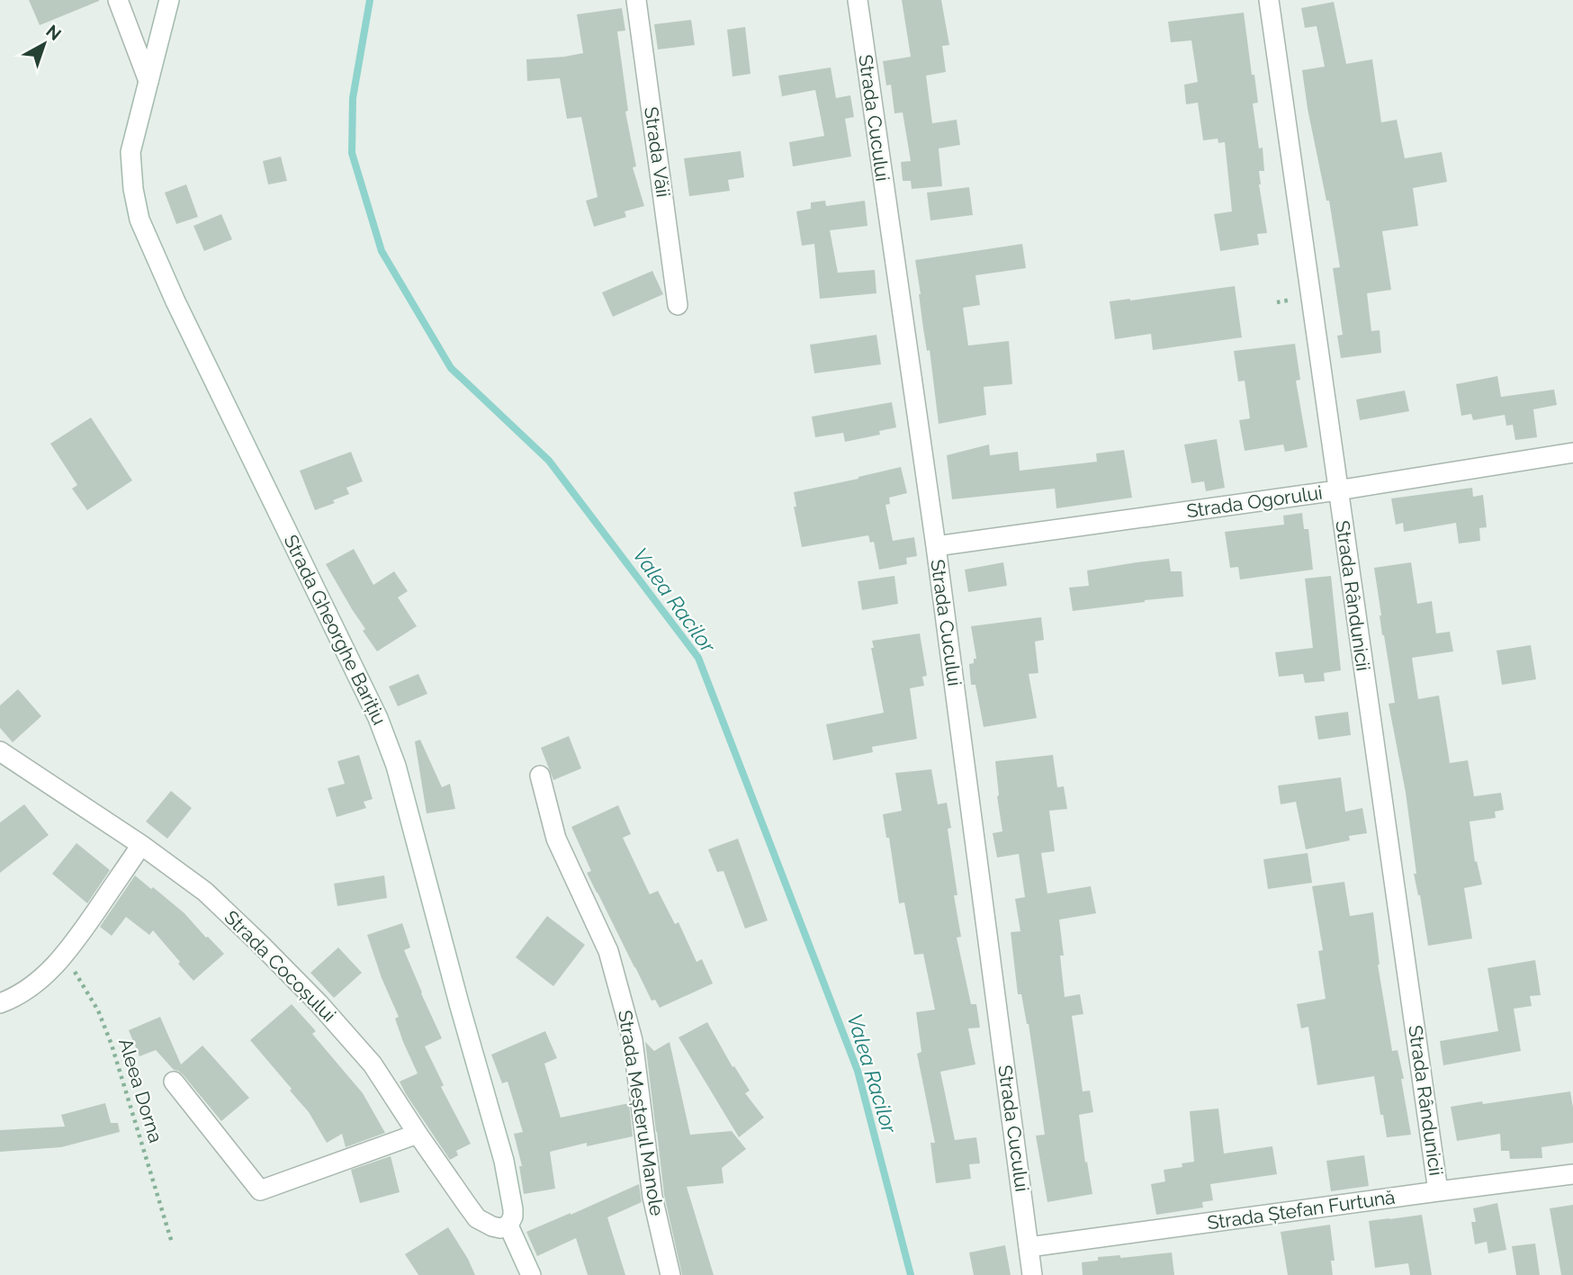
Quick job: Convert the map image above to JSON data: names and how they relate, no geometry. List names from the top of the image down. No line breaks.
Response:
{"streets":{"street":["Strada Cucului","Strada Văii","Strada Ogorului","Strada Rândunicii","Strada Gheorghe Barițiu","Strada Cocoșului","Strada Meșterul Manole","Strada Ștefan Furtună"],"path":["Aleea Dorna"]},"crossings":[["Strada Cucului","Strada Ogorului"],["Strada Cucului","Strada Ștefan Furtună"],["Strada Ogorului","Strada Rândunicii"],["Strada Rândunicii","Strada Ștefan Furtună"],["Strada Gheorghe Barițiu","Strada Cocoșului"]],"water":["Valea Racilor"],"north":"top right"}
